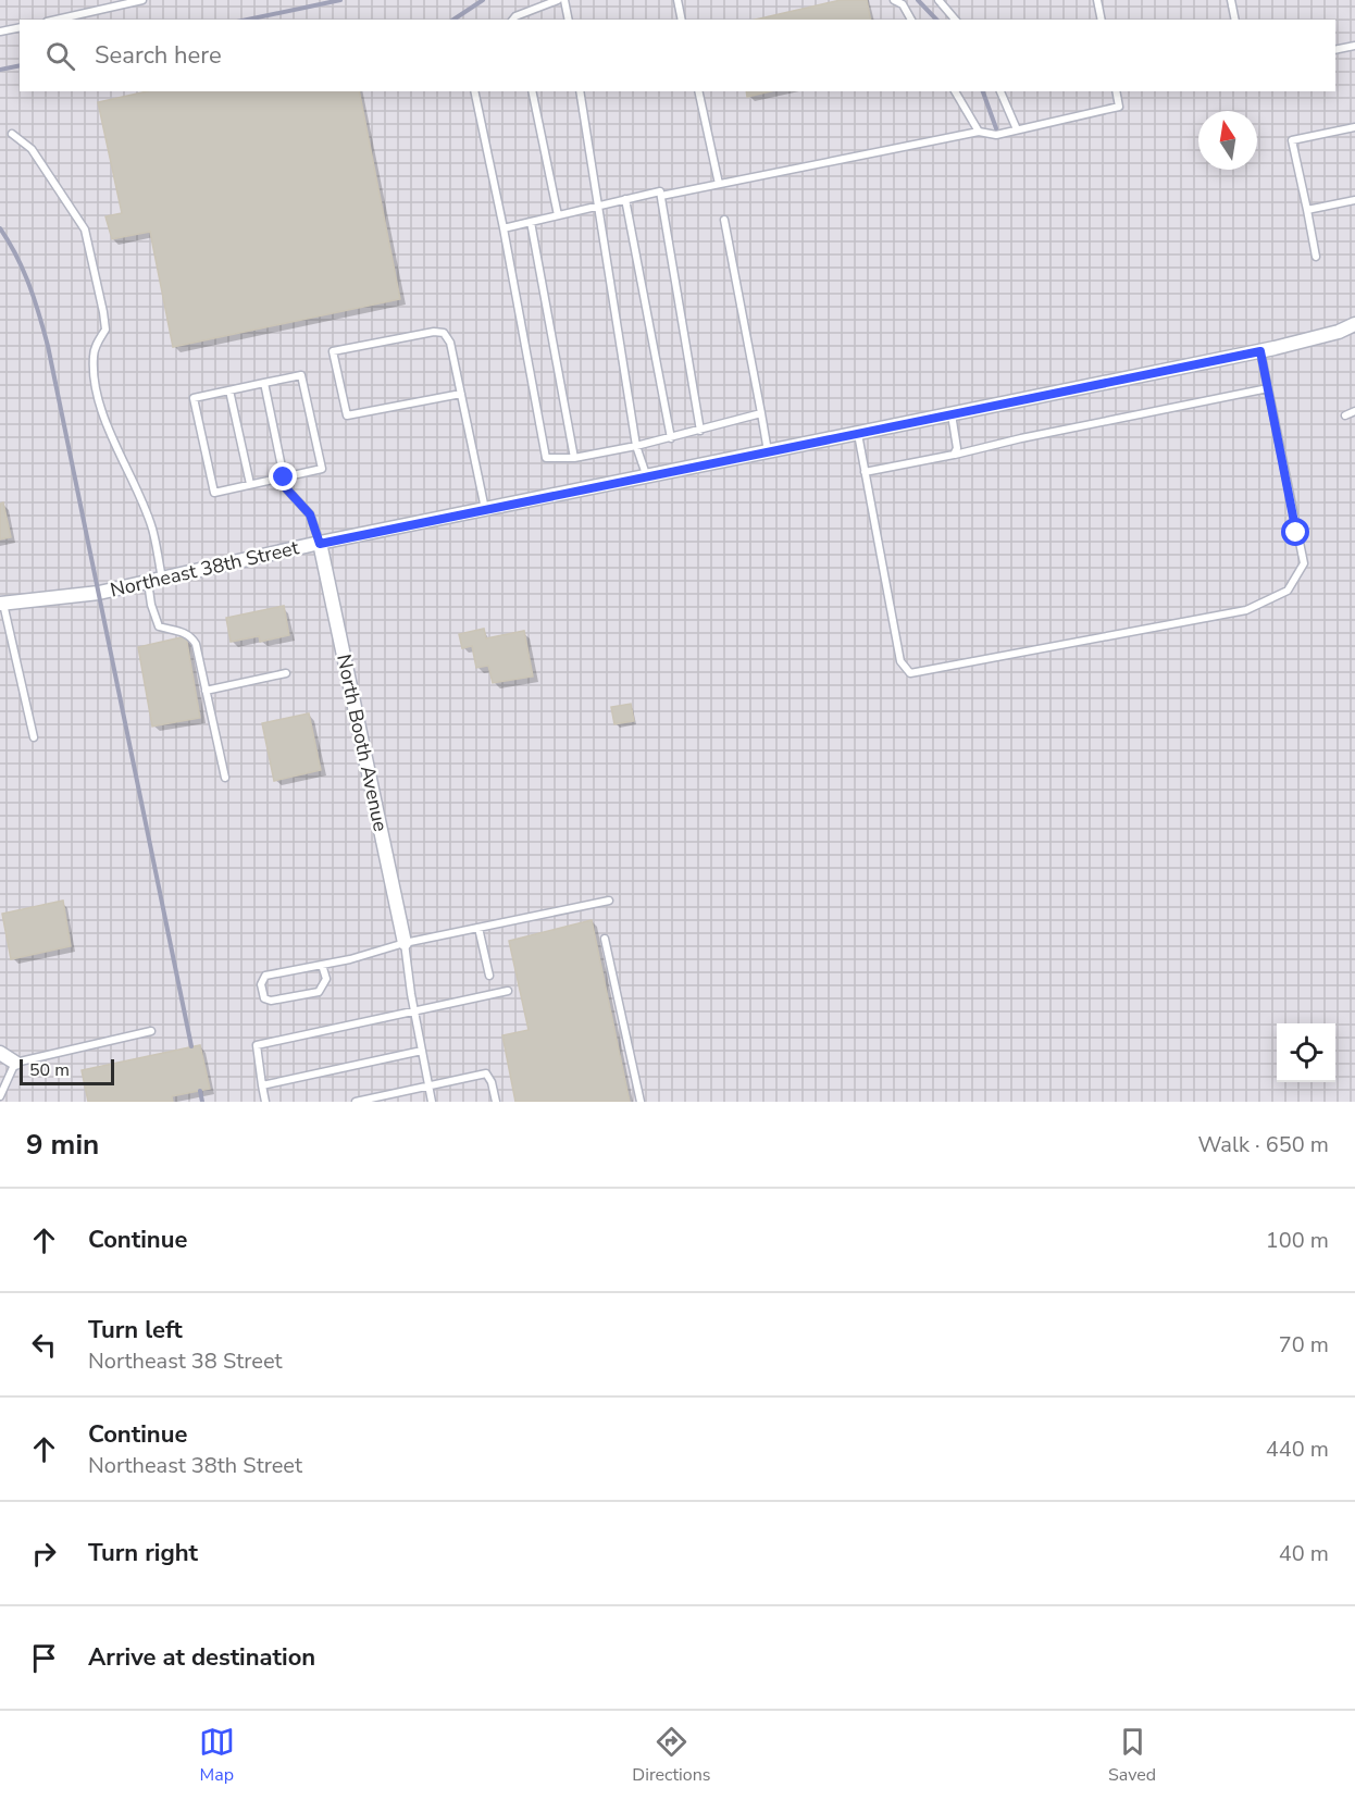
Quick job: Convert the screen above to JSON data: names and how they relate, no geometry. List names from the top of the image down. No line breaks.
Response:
{"streets":{"street":["Northeast 38th Street","North Booth Avenue"]},"crossings":[["Northeast 38th Street","North Booth Avenue"]],"scale_bar":"50 m","north":"top","page":{"search":"Search here","scale":"50 m","heading":["9 min","Walk · 650 m"],"list":[["Continue","100 m"],["Turn left","Northeast 38 Street","70 m"],["Continue","Northeast 38th Street","440 m"],["Turn right","40 m"],"Arrive at destination"],"nav":["Map","Directions","Saved"]}}
